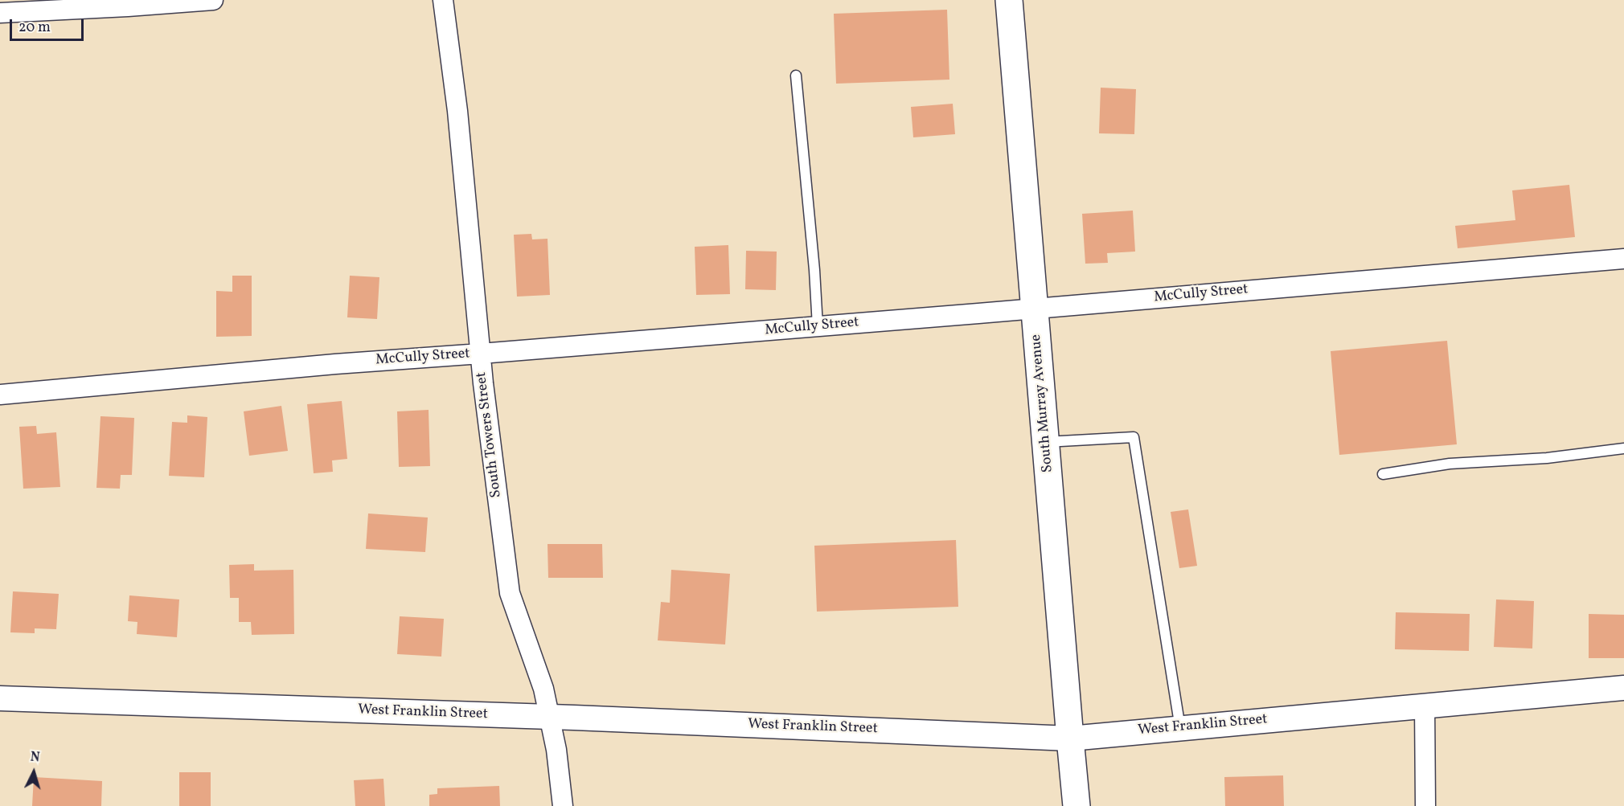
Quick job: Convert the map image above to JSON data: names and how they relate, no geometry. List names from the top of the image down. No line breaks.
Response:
{"streets":{"main road":["South Murray Avenue"],"street":["McCully Street","South Towers Street","West Franklin Street"]},"crossings":[["McCully Street","South Murray Avenue"],["McCully Street","South Towers Street"],["South Murray Avenue","West Franklin Street"],["South Towers Street","West Franklin Street"]],"scale_bar":"20 m","north":"top"}
